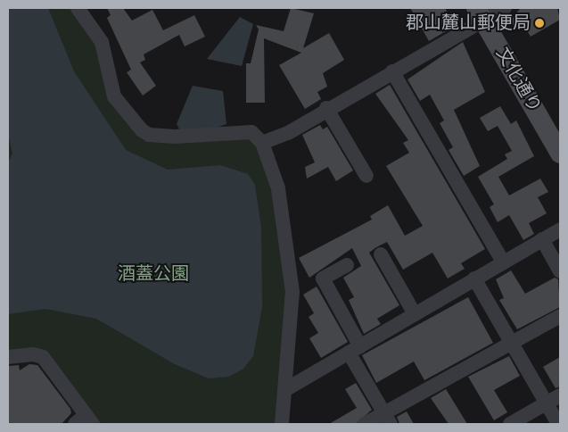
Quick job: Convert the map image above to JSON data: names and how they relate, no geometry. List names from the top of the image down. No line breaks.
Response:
{"streets":{"street":["文化通り"]},"parks":["酒蓋公園"],"places":["郡山麓山郵便局"]}
